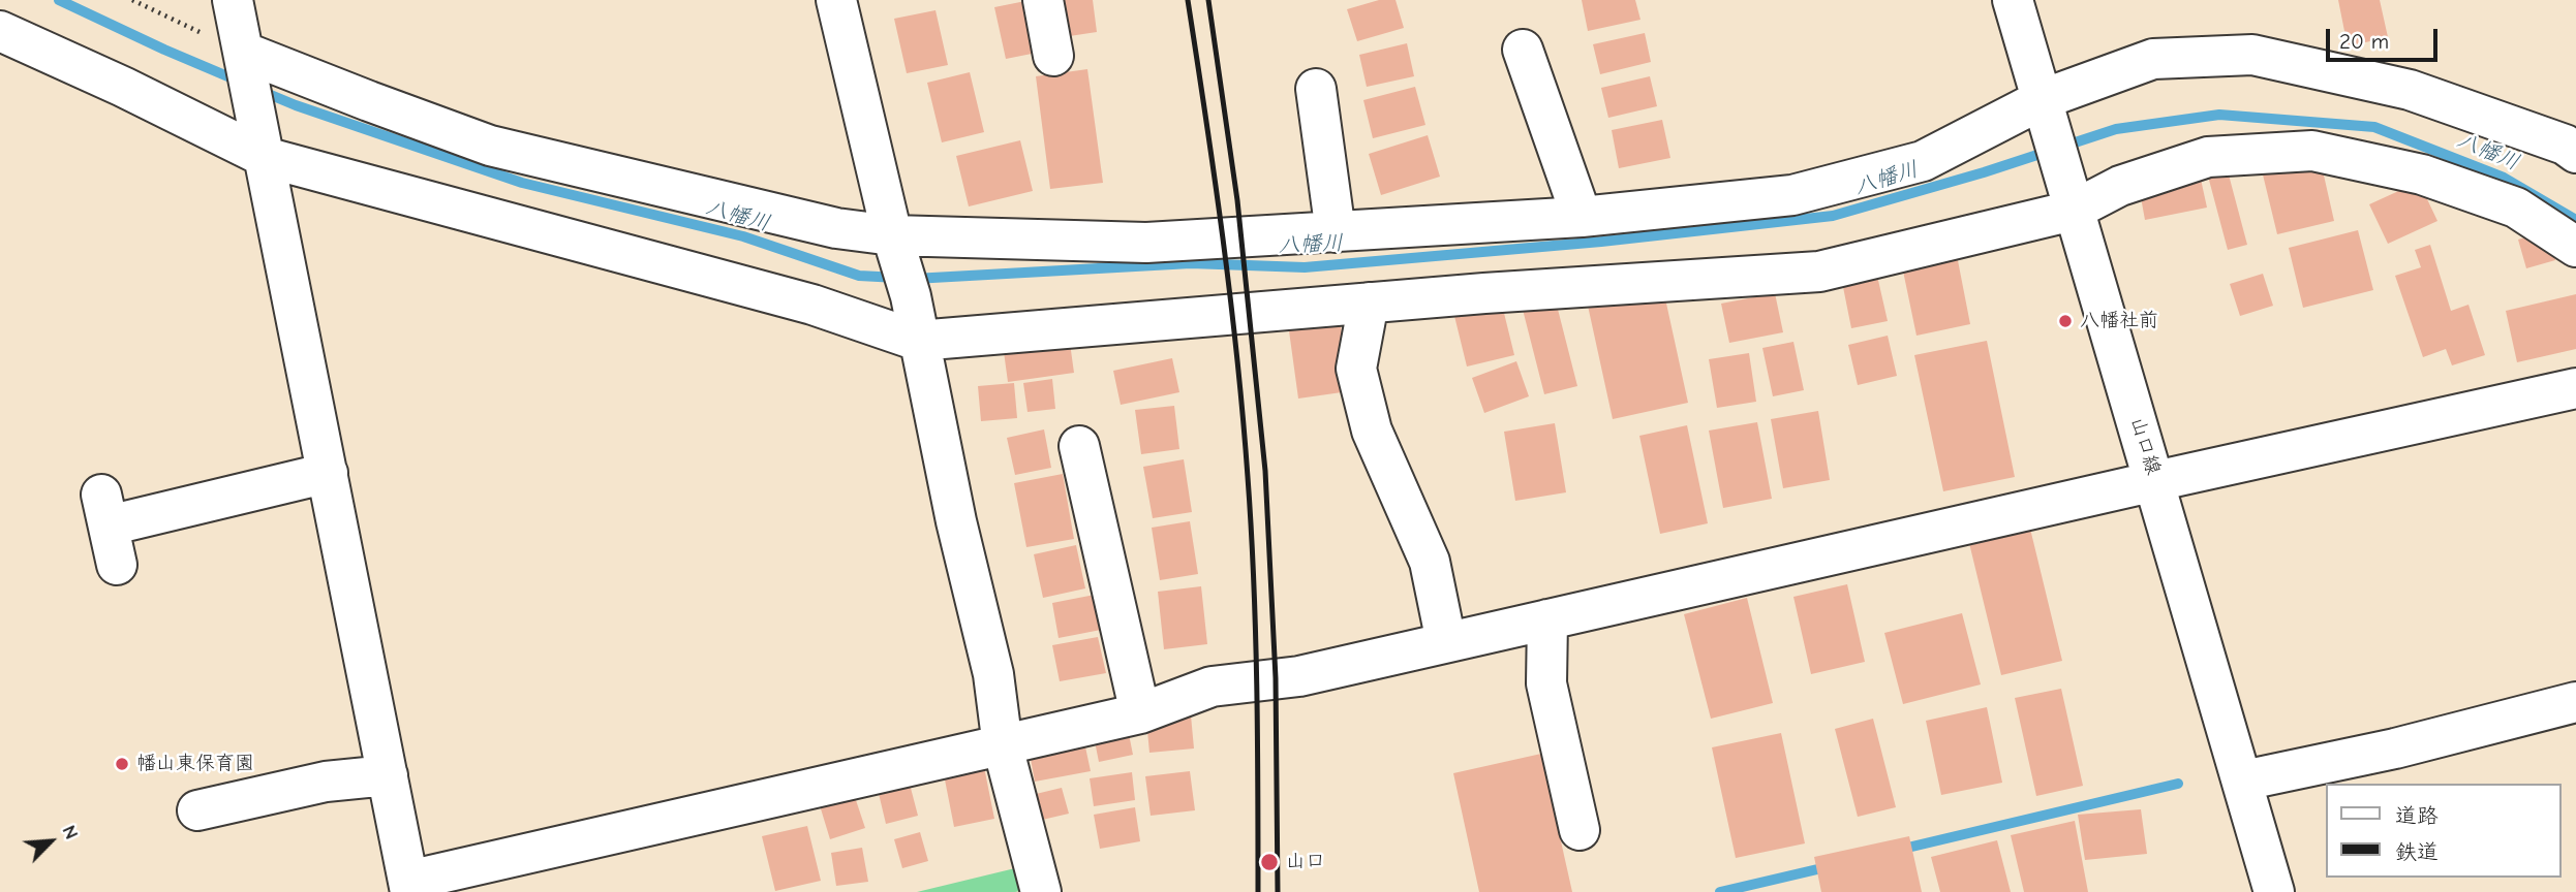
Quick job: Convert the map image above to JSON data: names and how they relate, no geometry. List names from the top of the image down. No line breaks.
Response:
{"streets":{"street":["山口線"]},"water":["八幡川"],"places":["八幡社前","幡山東保育園","山口"],"legend":["道路","鉄道"],"scale_bar":"20 m","north":"top right"}
